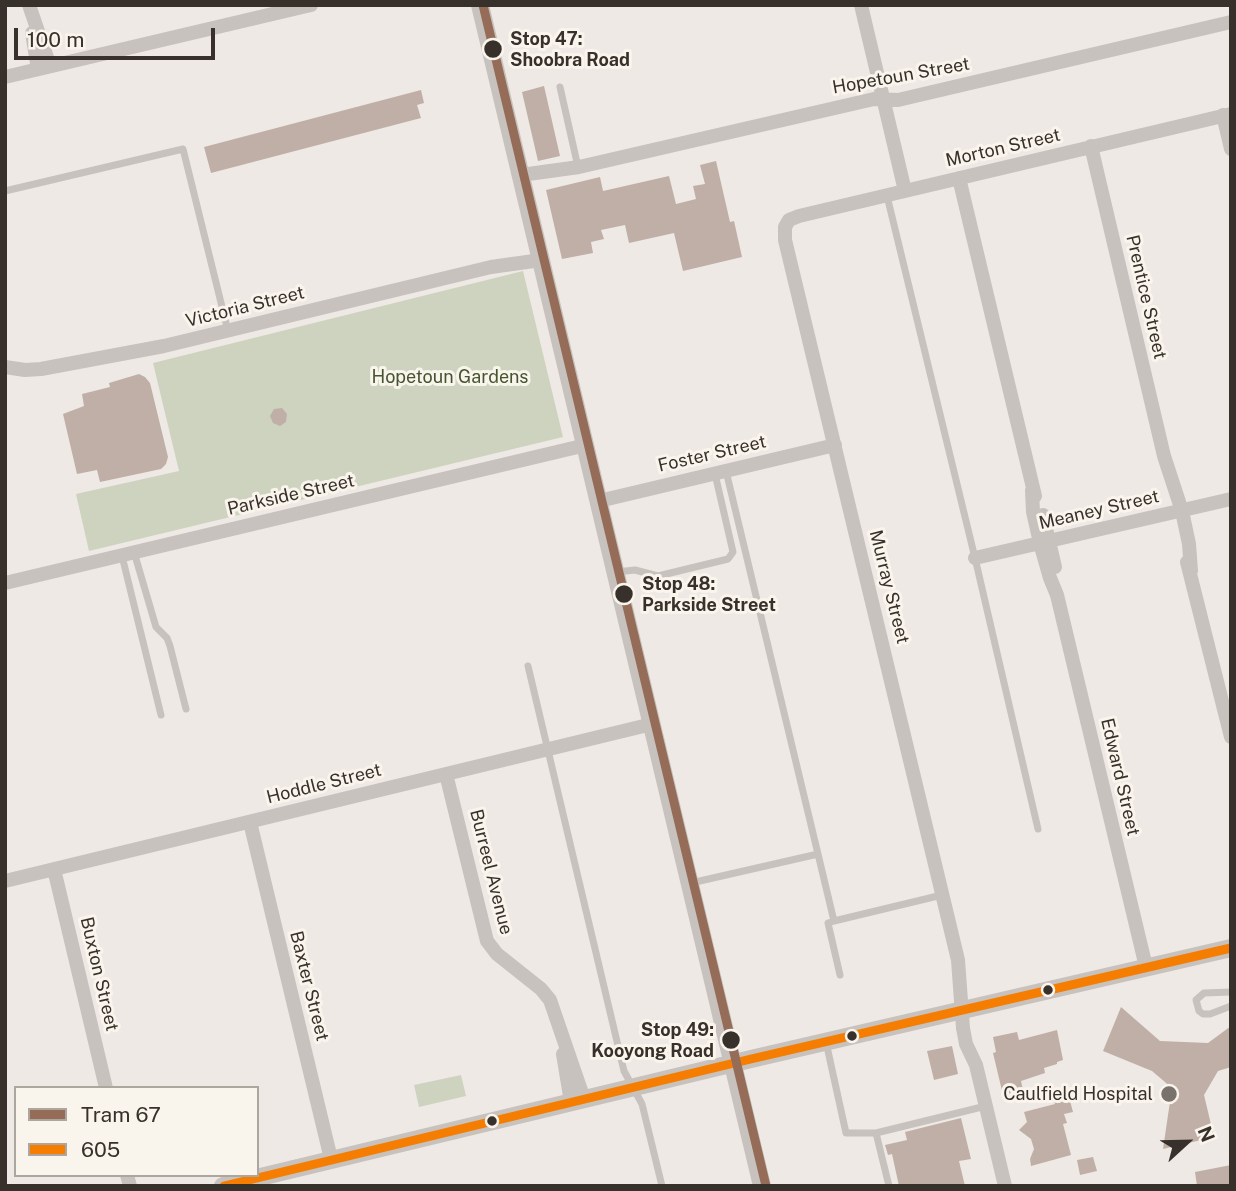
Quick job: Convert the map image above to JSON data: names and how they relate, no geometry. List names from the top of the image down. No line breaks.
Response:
{"streets":{"street":["Hopetoun Street","Morton Street","Prentice Street","Victoria Street","Foster Street","Parkside Street","Meaney Street","Murray Street","Edward Street","Hoddle Street","Burreel Avenue","Buxton Street","Baxter Street"]},"crossings":[["Morton Street","Prentice Street"],["Morton Street","Murray Street"],["Morton Street","Edward Street"],["Prentice Street","Meaney Street"],["Foster Street","Murray Street"],["Meaney Street","Edward Street"],["Hoddle Street","Burreel Avenue"],["Hoddle Street","Buxton Street"],["Hoddle Street","Baxter Street"]],"parks":["Hopetoun Gardens"],"places":["Stop 47: Shoobra Road","Stop 48: Parkside Street","Stop 49: Kooyong Road","Caulfield Hospital"],"lines":["tram line 67","transit line 605"],"legend":["Tram 67","605"],"scale_bar":"100 m","north":"right"}
